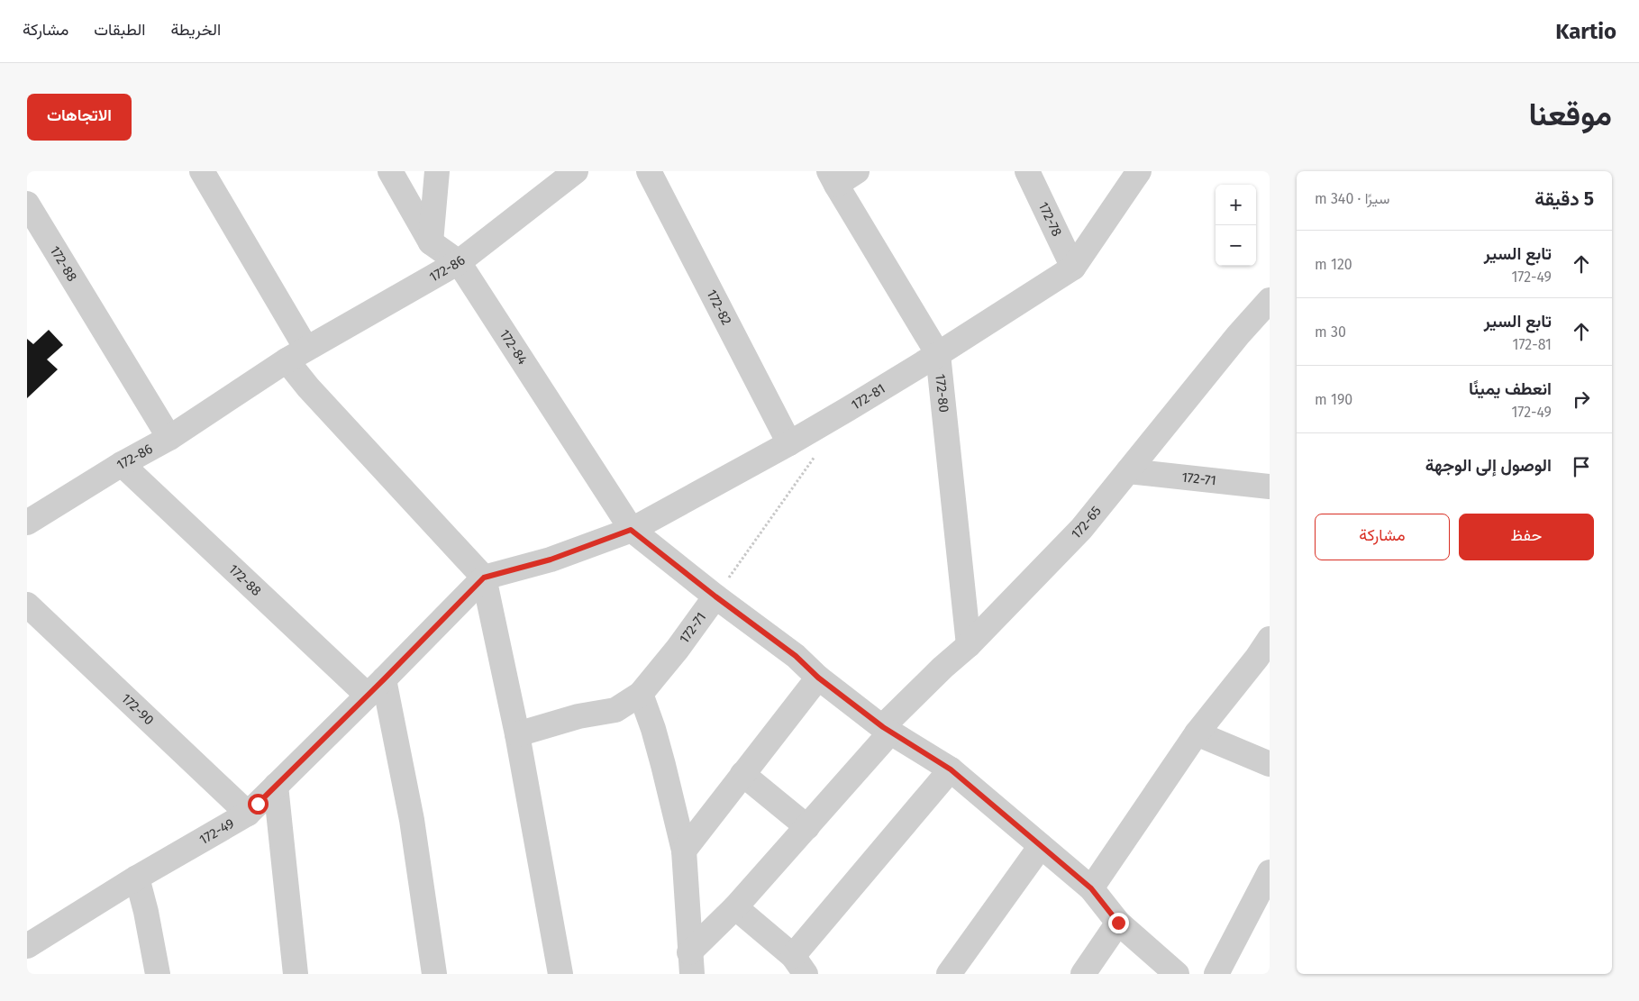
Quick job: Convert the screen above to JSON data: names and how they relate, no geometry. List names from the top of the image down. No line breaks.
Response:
{"streets":{"street":["172-78","172-88","172-86","172-82","172-84","172-80","172-81","172-71","172-65","172-90","172-49"]},"crossings":[["172-78","172-81"],["172-88","172-86"],["172-88","172-49"],["172-86","172-84"],["172-82","172-81"],["172-84","172-81"],["172-80","172-81"],["172-80","172-65"],["172-81","172-49"],["172-71","172-65"],["172-90","172-49"]],"page":{"header":"Kartio","nav":["الخريطة","الطبقات","مشاركة"],"title":"موقعنا","buttons":["الاتجاهات",["حفظ","مشاركة"]],"heading":["5 دقيقة","سيرًا · 340 m"],"map_buttons":["+","−"],"list":[["تابع السير","172-49","120 m"],["تابع السير","172-81","30 m"],["انعطف يمينًا","172-49","190 m"],"الوصول إلى الوجهة"]}}
